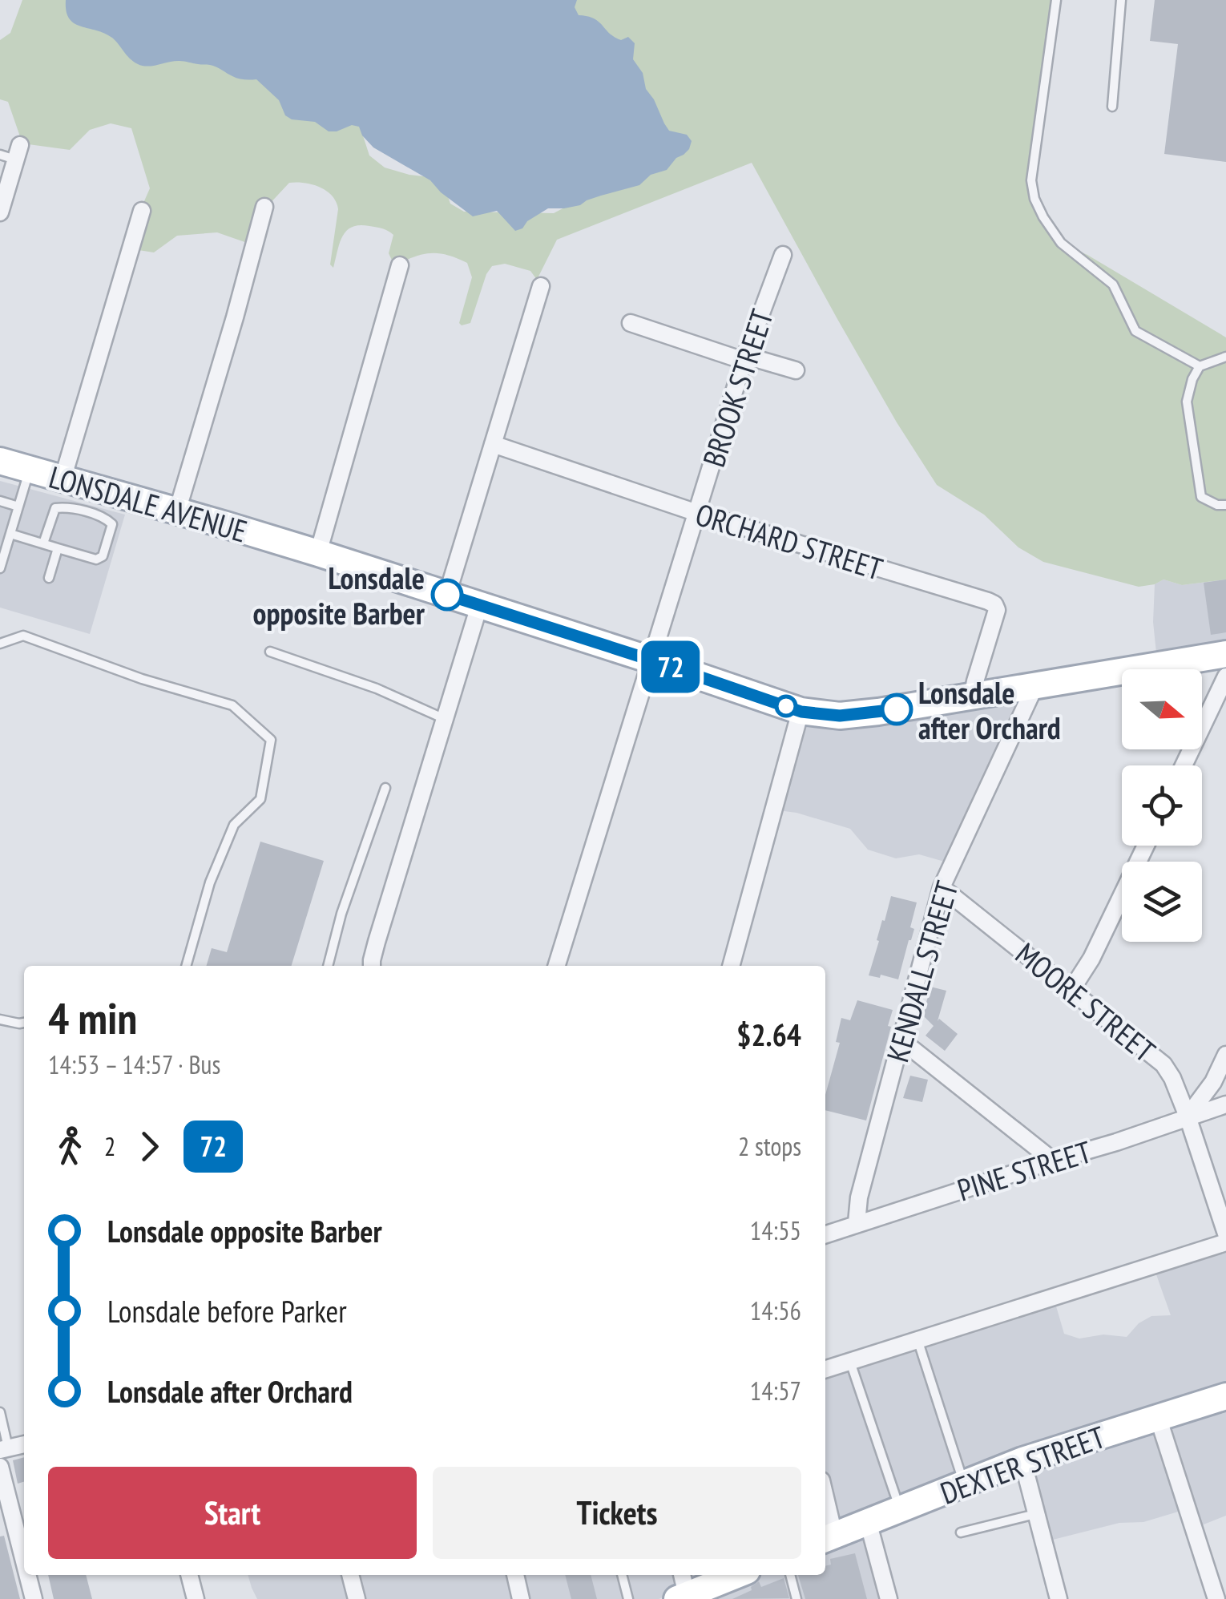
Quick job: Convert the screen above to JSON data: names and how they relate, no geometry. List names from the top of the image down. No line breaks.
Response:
{"streets":{"main road":["LONSDALE AVENUE","DEXTER STREET"],"street":["BROOK STREET","ORCHARD STREET","KENDALL STREET","MOORE STREET","PINE STREET"]},"crossings":[["BROOK STREET","LONSDALE AVENUE"],["BROOK STREET","ORCHARD STREET"],["LONSDALE AVENUE","ORCHARD STREET"],["LONSDALE AVENUE","KENDALL STREET"],["KENDALL STREET","MOORE STREET"],["KENDALL STREET","PINE STREET"],["MOORE STREET","PINE STREET"]],"places":["Lonsdale opposite Barber","Lonsdale after Orchard"],"lines":["bus line 72"],"north":"right","page":{"on_map":"72","heading":["4 min","14:53 – 14:57 · Bus","$2.64"],"legs":["2","72","2 stops"],"list":[{"name":"Lonsdale opposite Barber","value":"14:55"},{"name":"Lonsdale before Parker","value":"14:56"},{"name":"Lonsdale after Orchard","value":"14:57"}],"buttons":["Start","Tickets"]}}
